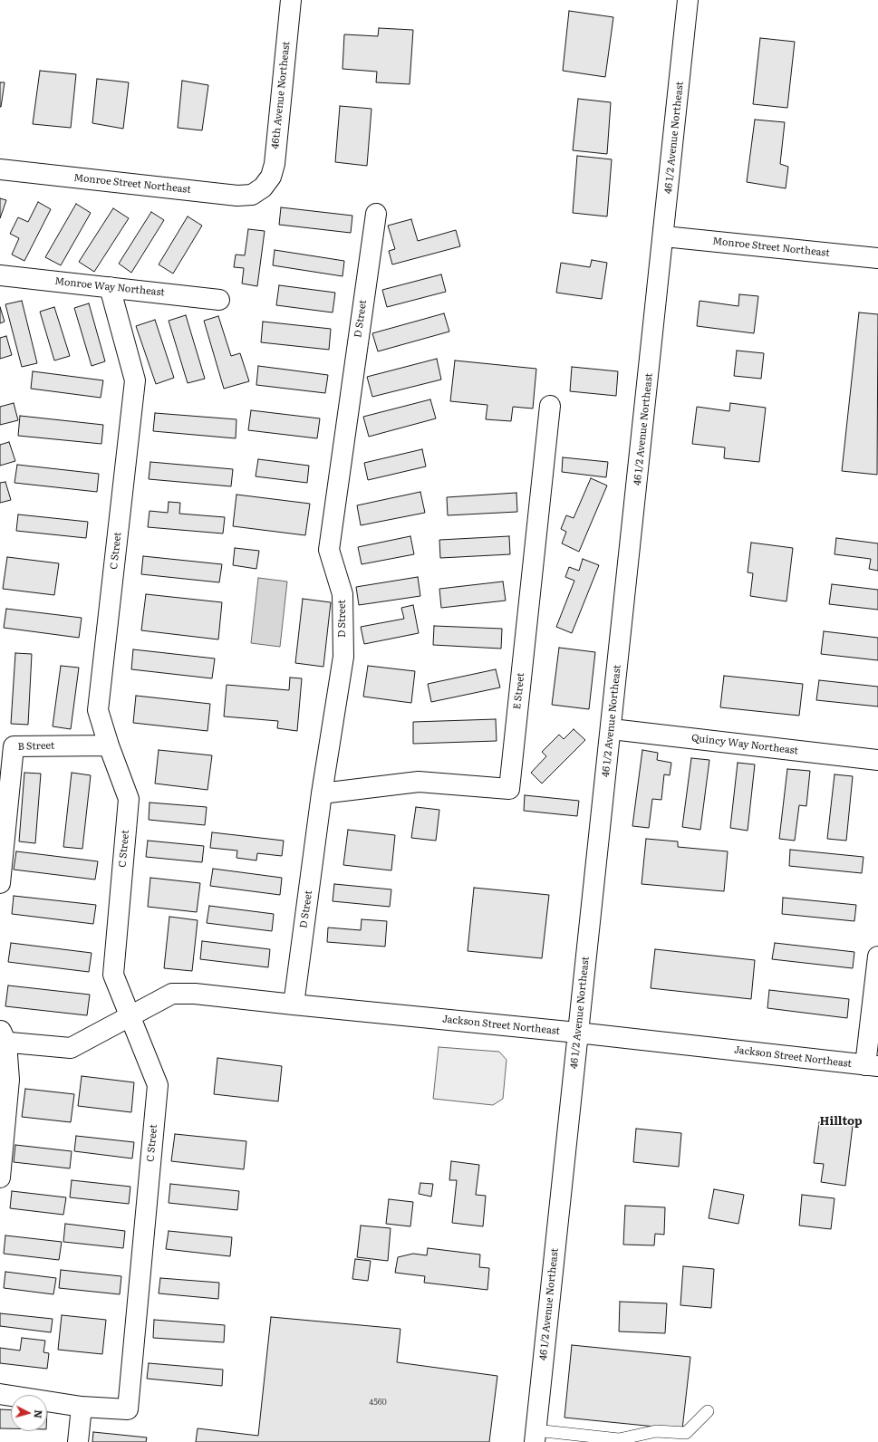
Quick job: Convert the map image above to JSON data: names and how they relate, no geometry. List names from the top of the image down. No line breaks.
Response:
{"streets":{"street":["46th Avenue Northeast","46 1/2 Avenue Northeast","Monroe Street Northeast","Monroe Way Northeast","D Street","C Street","E Street","Quincy Way Northeast","B Street","Jackson Street Northeast"]},"crossings":[["46th Avenue Northeast","Monroe Street Northeast"],["46 1/2 Avenue Northeast","Monroe Street Northeast"],["46 1/2 Avenue Northeast","Quincy Way Northeast"],["46 1/2 Avenue Northeast","Jackson Street Northeast"],["Monroe Way Northeast","C Street"],["D Street","E Street"],["D Street","Jackson Street Northeast"],["C Street","B Street"],["C Street","Jackson Street Northeast"]],"districts":["Hilltop"],"house_numbers":["4560"],"north":"right"}
